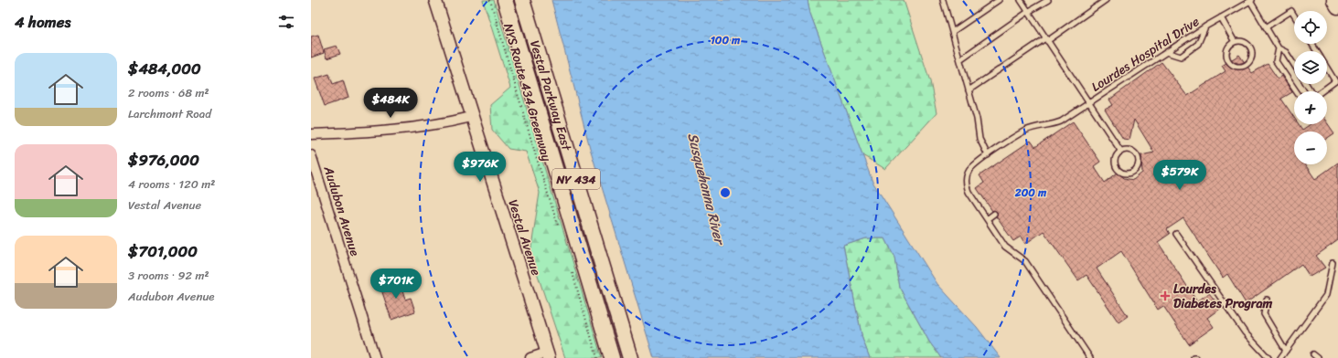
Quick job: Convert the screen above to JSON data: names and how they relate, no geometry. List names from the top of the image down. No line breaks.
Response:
{"streets":{"main road":["Vestal Parkway East","NY 434"],"street":["Audubon Avenue","Vestal Avenue"],"lane":["Lourdes Hospital Drive"],"path":["NYS Route 434 Greenway"]},"water":["Susquehanna River"],"places":{"health":["Lourdes Diabetes Program"]},"page":{"heading":"4 homes","map_buttons":["+","−"],"list":[{"name":"$484,000","note":"2 rooms · 68 m² · Larchmont Road"},{"name":"$976,000","note":"4 rooms · 120 m² · Vestal Avenue"},{"name":"$701,000","note":"3 rooms · 92 m² · Audubon Avenue"}],"price":["$484K","$976K","$579K","$701K"]},"rings":["100 m","200 m"]}
